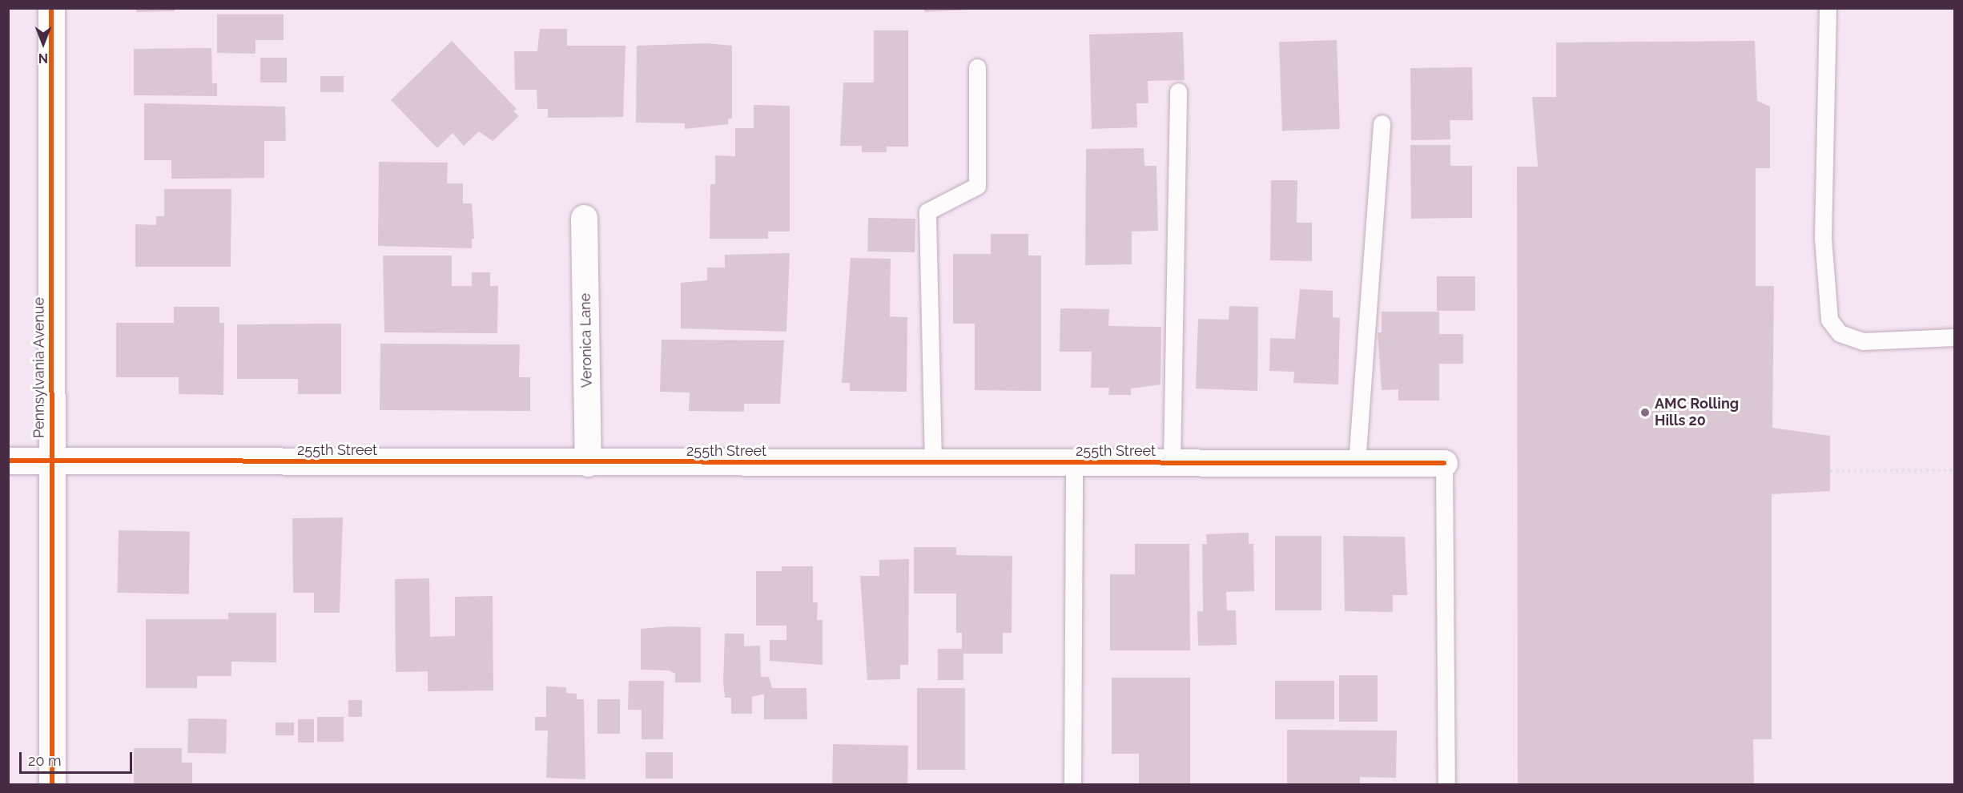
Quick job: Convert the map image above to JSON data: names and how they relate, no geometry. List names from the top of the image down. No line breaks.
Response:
{"streets":{"street":["Veronica Lane","Pennsylvania Avenue","255th Street"]},"crossings":[["Veronica Lane","255th Street"],["Pennsylvania Avenue","255th Street"]],"places":["AMC Rolling Hills 20"],"scale_bar":"20 m","north":"bottom"}
